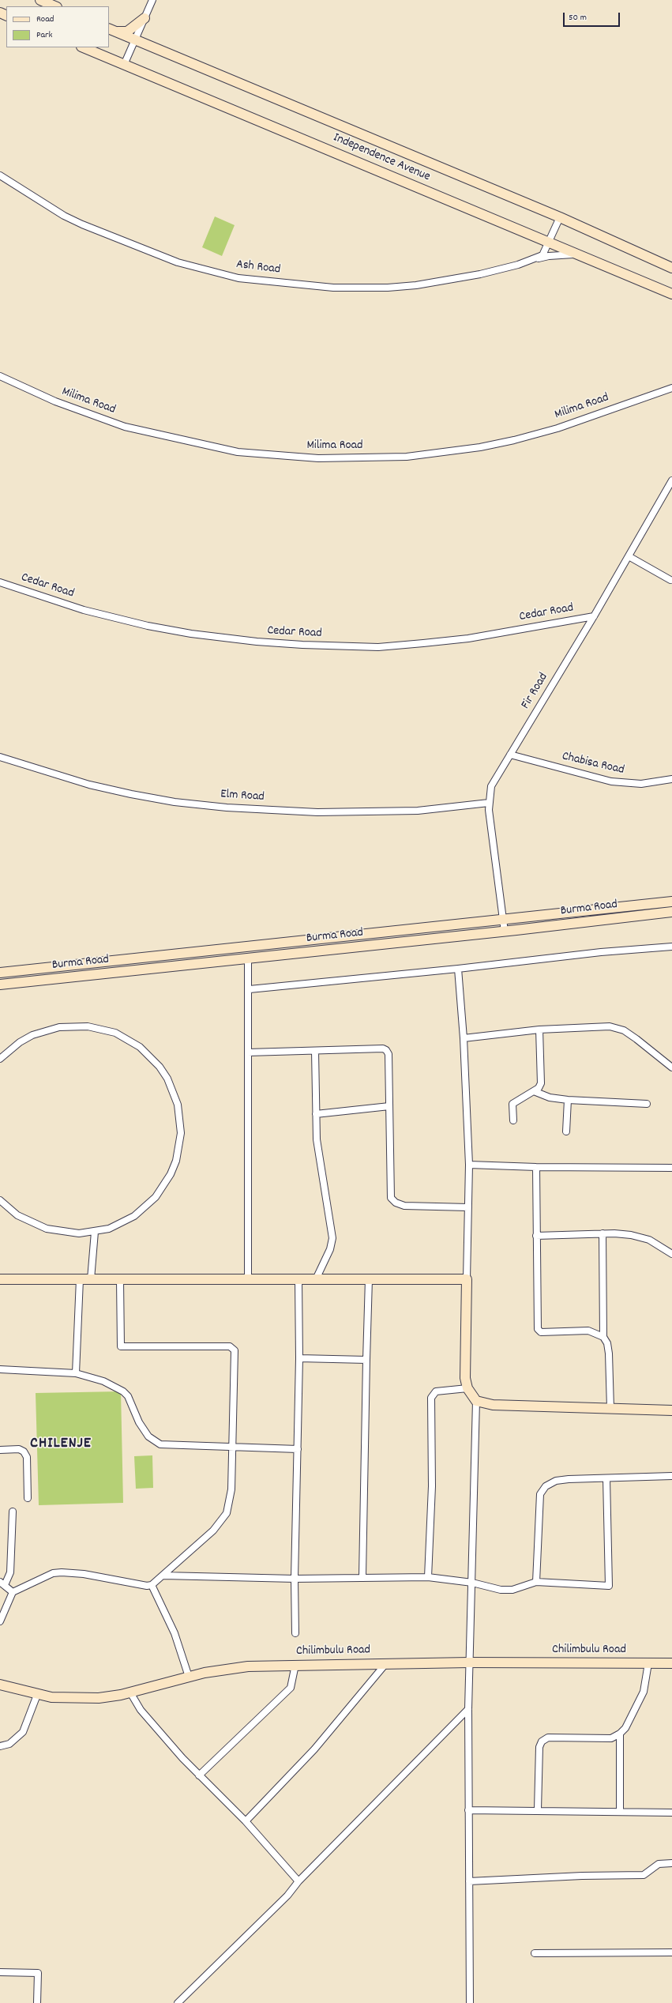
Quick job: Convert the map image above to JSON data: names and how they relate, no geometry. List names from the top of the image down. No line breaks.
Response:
{"streets":{"main road":["Independence Avenue","Burma Road","Chilimbulu Road"],"street":["Ash Road","Milima Road","Cedar Road","Fir Road","Chabisa Road","Elm Road"]},"crossings":[["Independence Avenue","Ash Road"],["Cedar Road","Fir Road"],["Fir Road","Chabisa Road"],["Fir Road","Elm Road"],["Fir Road","Burma Road"]],"districts":["CHILENJE"],"legend":["Road","Park"],"scale_bar":"50 m"}
